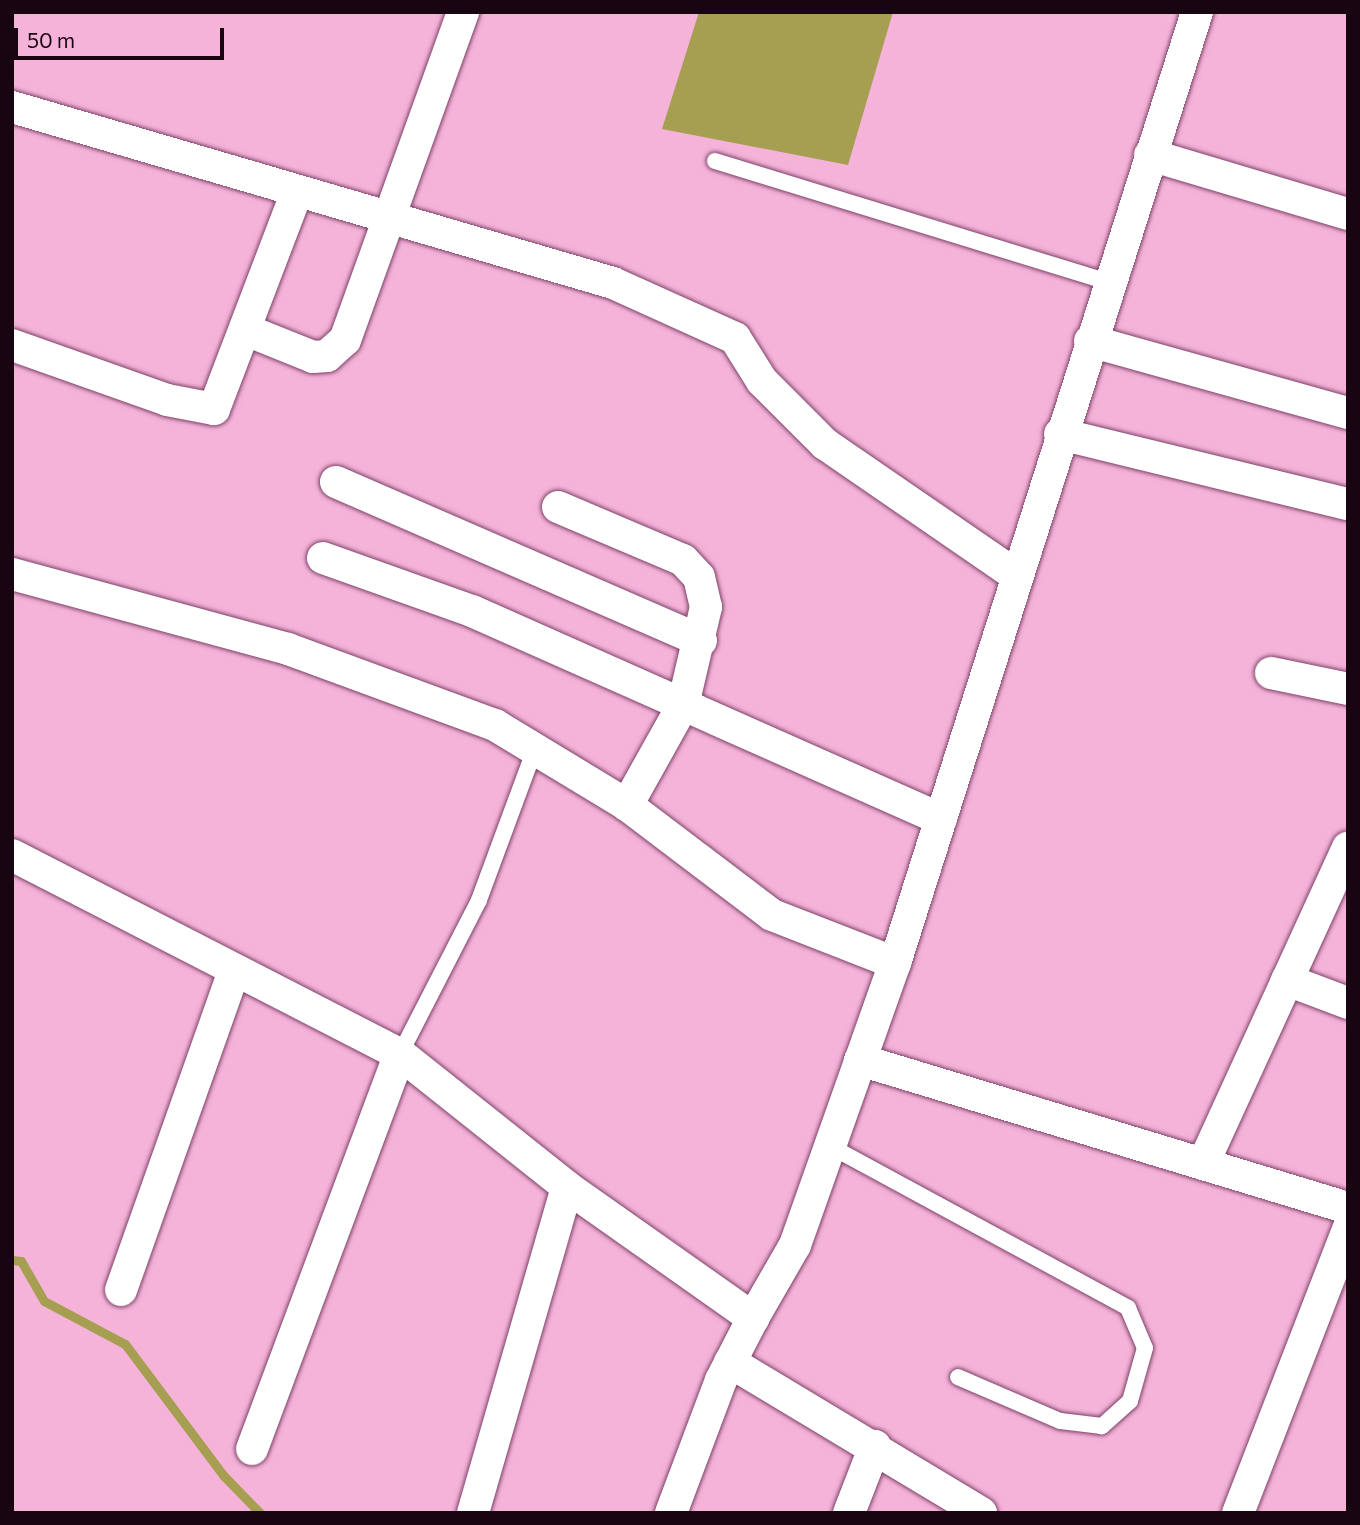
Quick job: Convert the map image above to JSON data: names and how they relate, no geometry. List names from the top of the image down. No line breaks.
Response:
{"scale_bar":"50 m"}
